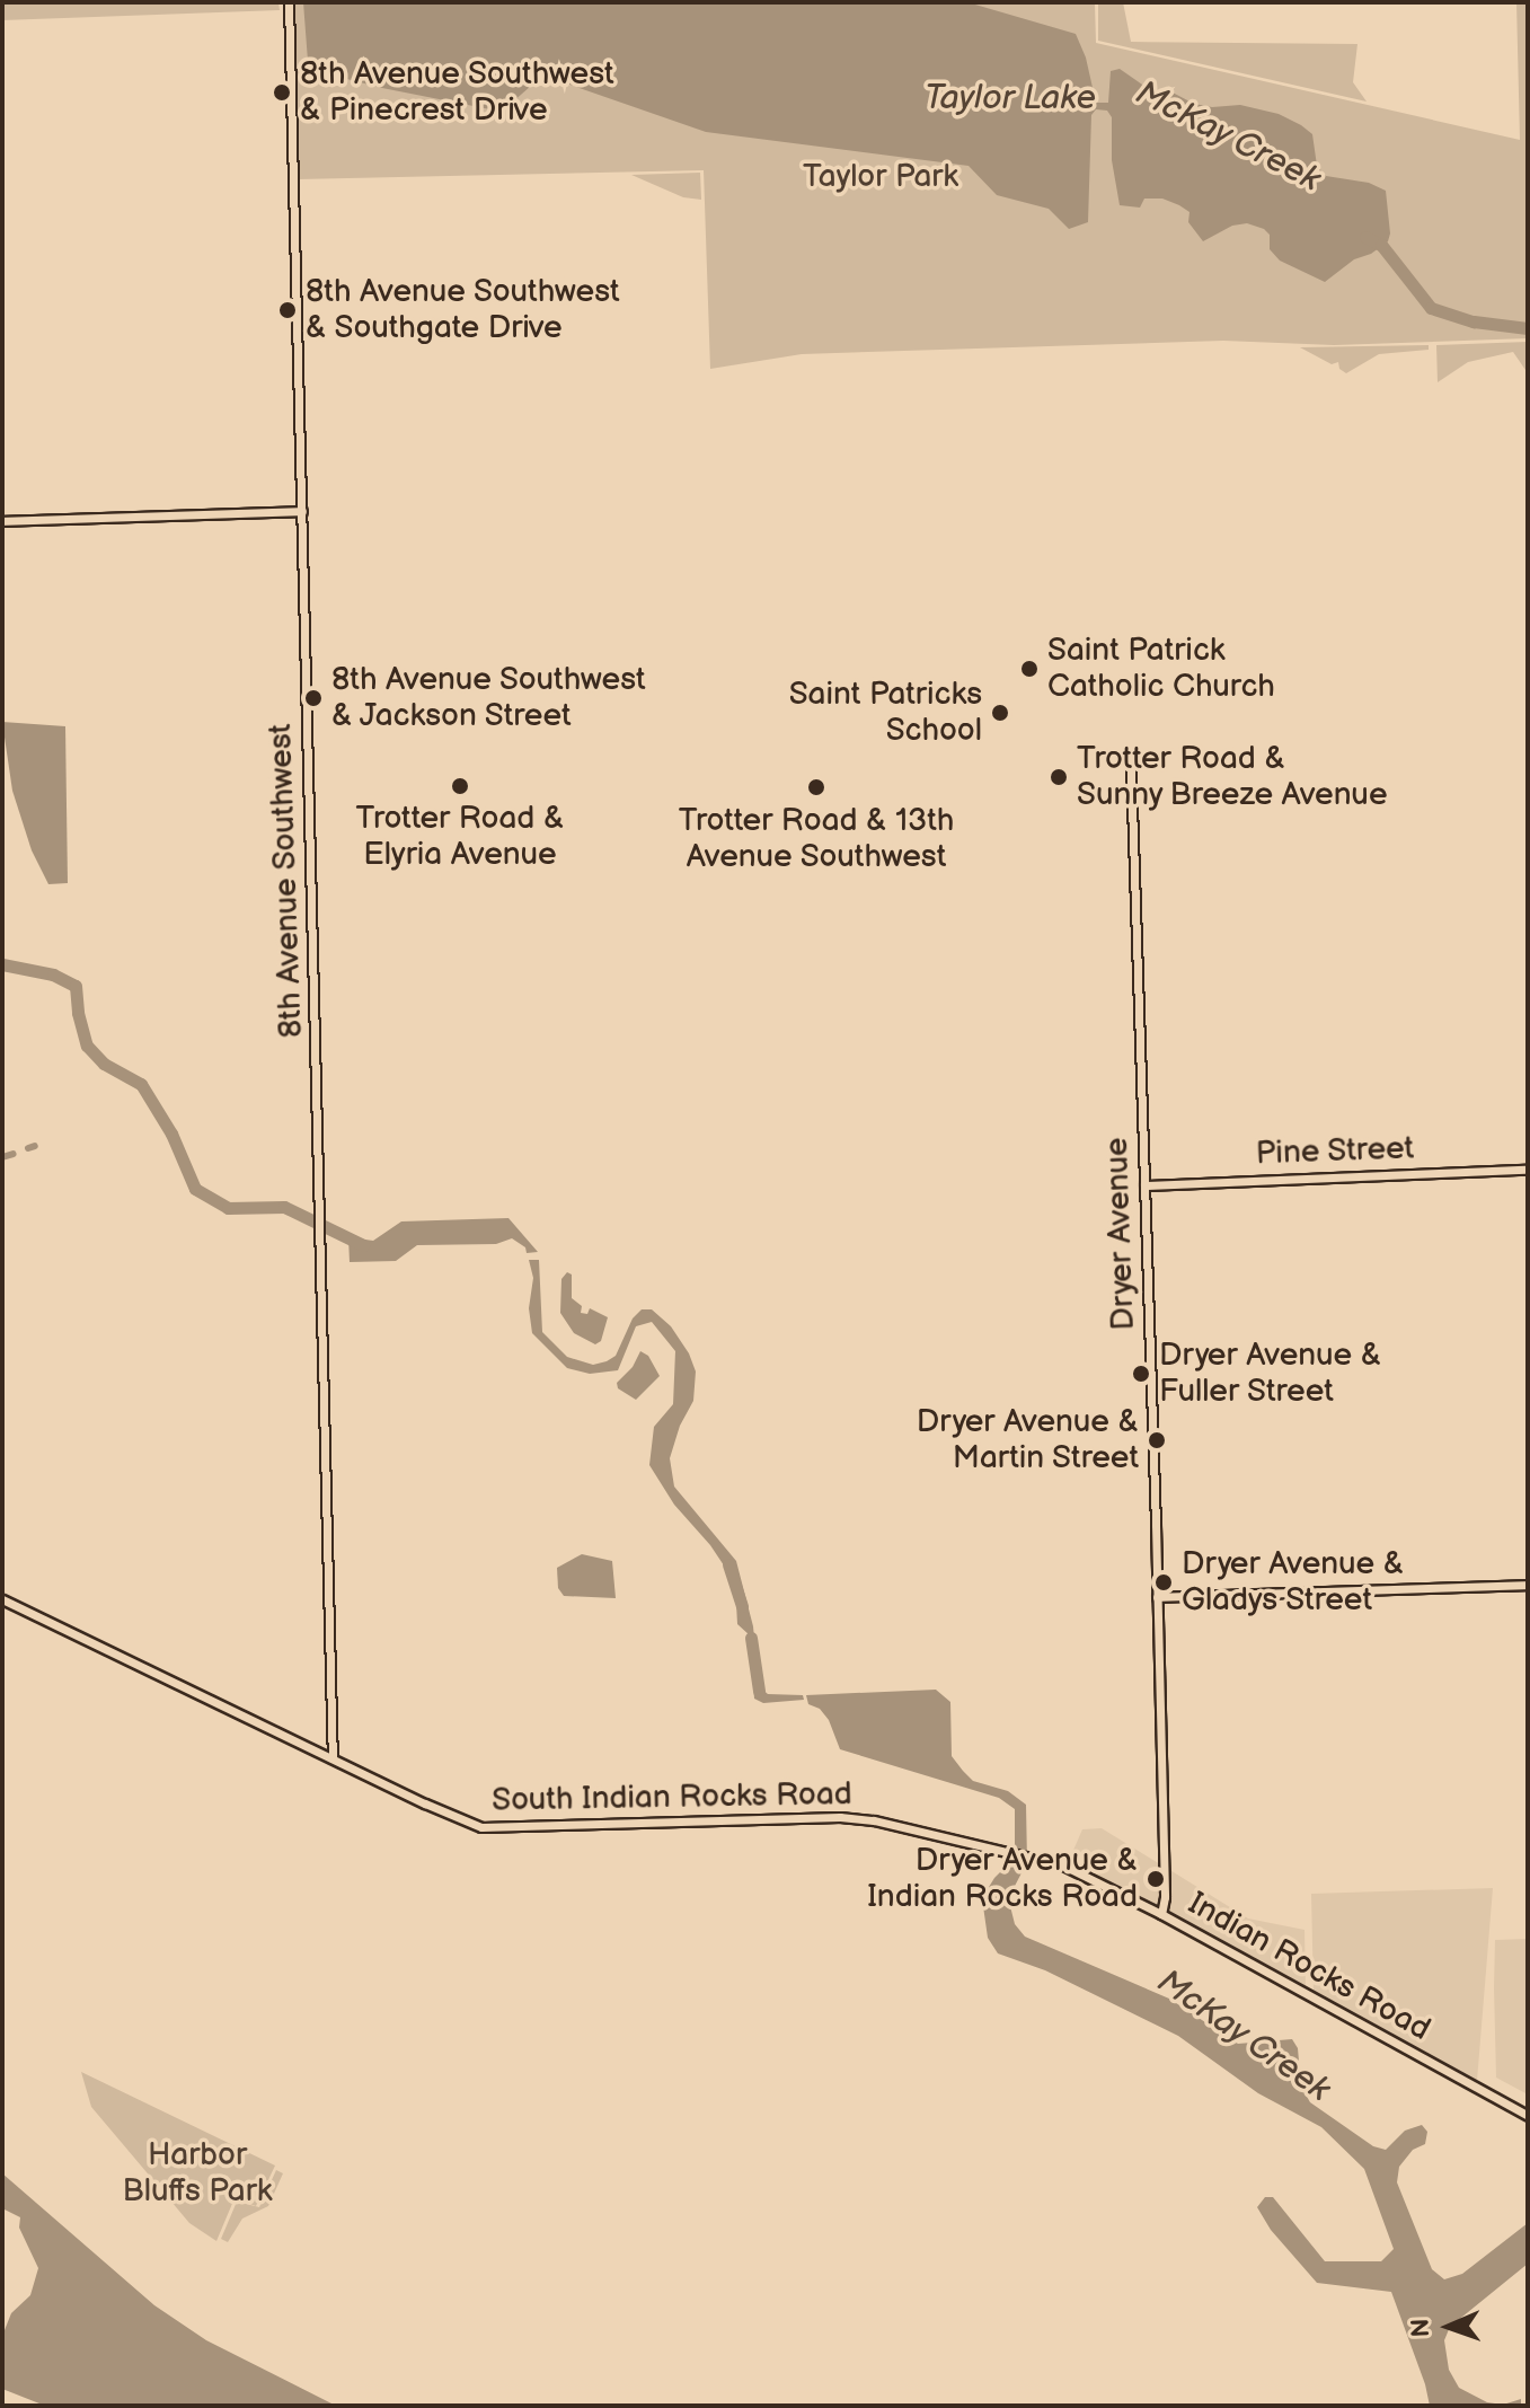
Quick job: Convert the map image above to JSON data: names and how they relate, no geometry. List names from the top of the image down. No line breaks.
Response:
{"streets":{"street":["8th Avenue Southwest","Pine Street","Dryer Avenue","South Indian Rocks Road","Indian Rocks Road"]},"crossings":[["8th Avenue Southwest","South Indian Rocks Road"],["Pine Street","Dryer Avenue"],["Dryer Avenue","Indian Rocks Road"],["South Indian Rocks Road","Indian Rocks Road"]],"water":["Taylor Lake","McKay Creek"],"parks":["Taylor Park","Harbor Bluffs Park"],"places":["8th Avenue Southwest & Pinecrest Drive","8th Avenue Southwest & Southgate Drive","Saint Patrick Catholic Church","8th Avenue Southwest & Jackson Street","Saint Patricks School","Trotter Road & Sunny Breeze Avenue","Trotter Road & Elyria Avenue","Trotter Road & 13th Avenue Southwest","Dryer Avenue & Fuller Street","Dryer Avenue & Martin Street","Dryer Avenue & Gladys Street","Dryer Avenue & Indian Rocks Road"],"north":"left"}
